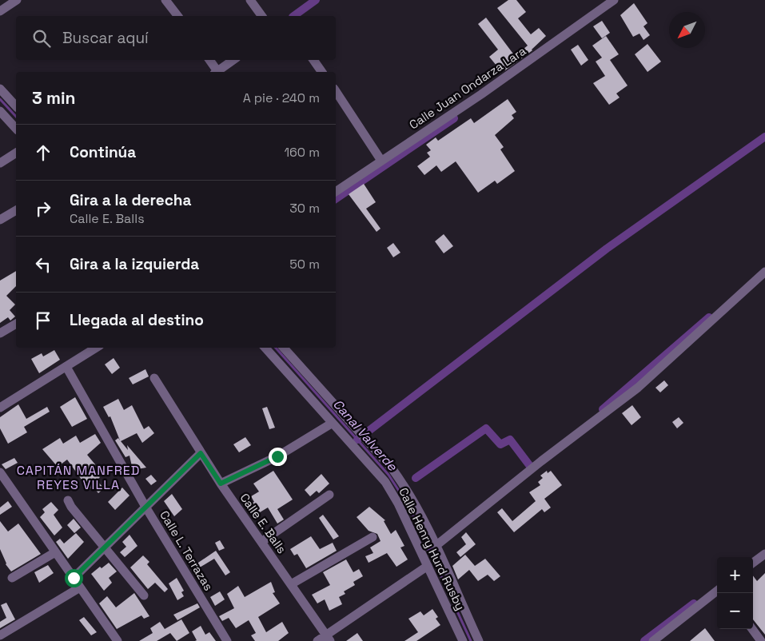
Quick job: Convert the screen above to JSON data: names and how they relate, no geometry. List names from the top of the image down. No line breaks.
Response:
{"streets":{"street":["Calle Juan Ondarza Lara","Calle E. Balls","Calle Henry Hurd Rusby","Calle L. Terrazas"]},"districts":["CAPITÁN MANFRED REYES VILLA"],"water":["Canal Valverde"],"north":"bottom left","page":{"search":"Buscar aquí","heading":["3 min","A pie · 240 m"],"list":[["Continúa","160 m"],["Gira a la derecha","Calle E. Balls","30 m"],["Gira a la izquierda","50 m"],"Llegada al destino"],"map_buttons":["+","−"]}}
